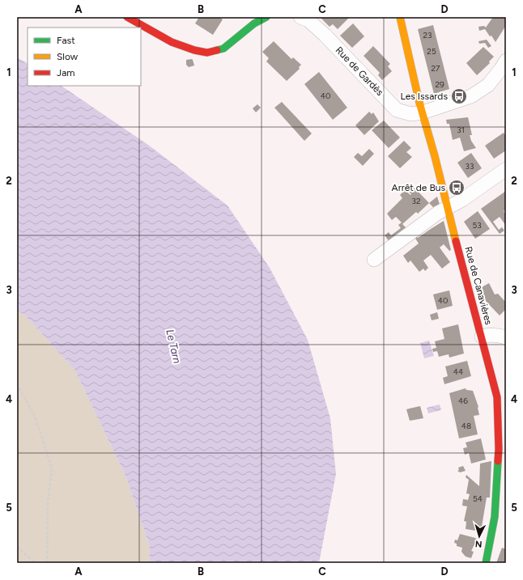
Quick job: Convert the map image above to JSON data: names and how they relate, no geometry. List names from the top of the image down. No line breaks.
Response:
{"streets":{"street":["Rue de Gardès","Rue de Canavières"]},"crossings":[["Rue de Gardès","Rue de Canavières"]],"water":["Le Tarn"],"places":{"bus stop":["Les Issards","Arrêt de Bus"]},"house_numbers":["23","25","27","29","40","31","33","32","53","40","44","46","48","54"],"legend":["Fast","Slow","Jam"],"north":"bottom","grid":{"columns":["A","B","C","D"],"rows":["1","2","3","4","5"]}}
